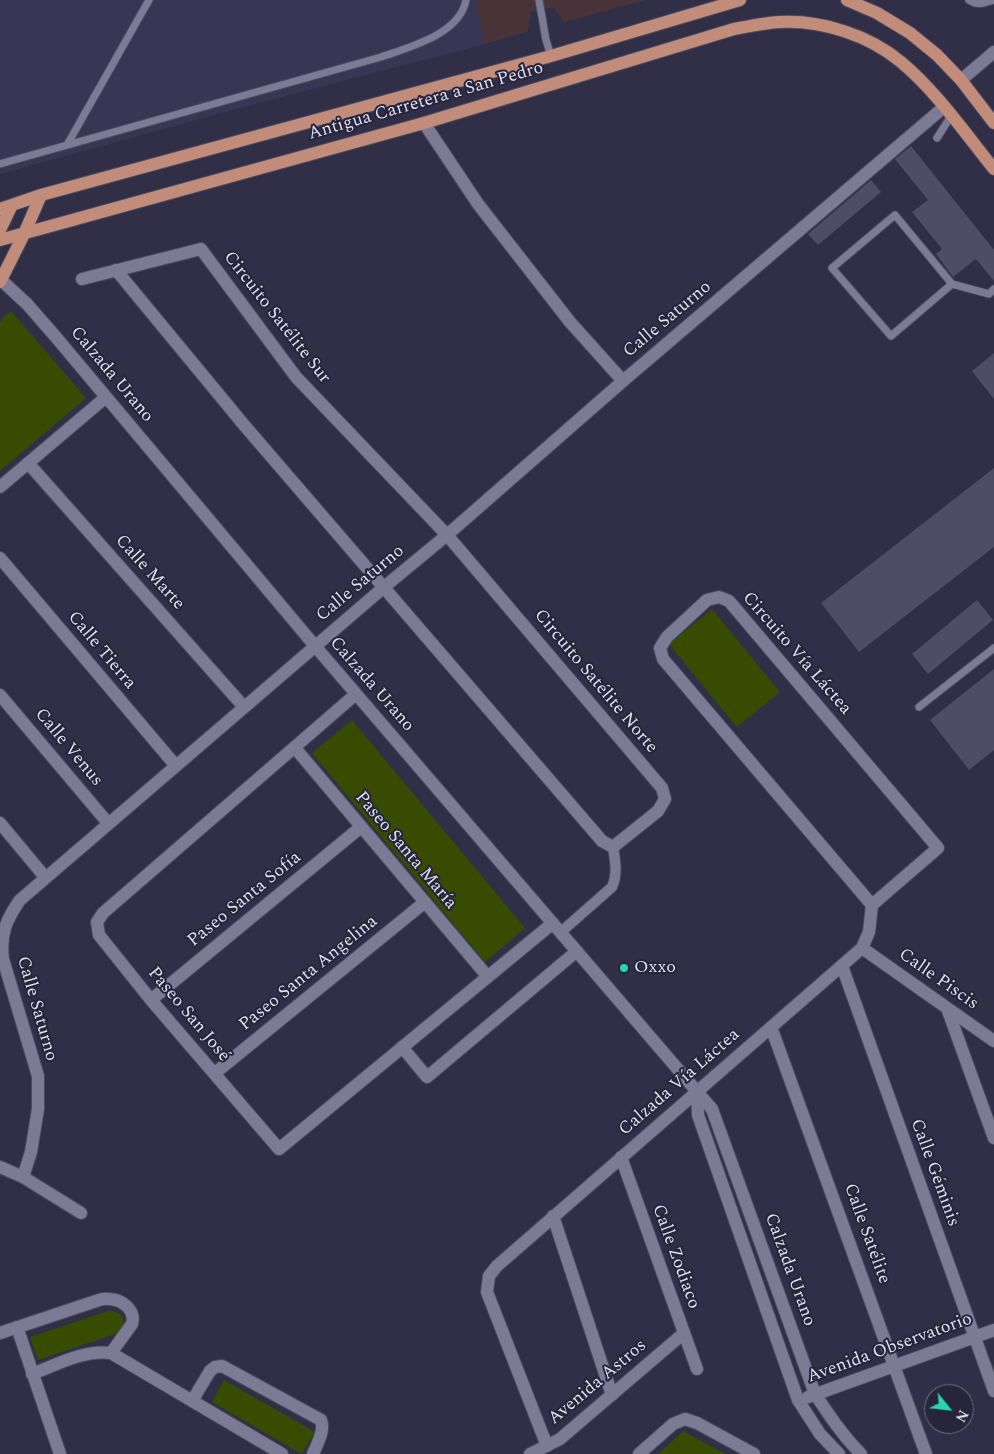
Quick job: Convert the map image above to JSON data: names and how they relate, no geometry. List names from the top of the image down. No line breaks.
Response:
{"streets":{"main road":["Antigua Carretera a San Pedro"],"street":["Circuito Satélite Sur","Calle Saturno","Calzada Urano","Calle Marte","Calle Tierra","Circuito Vía Láctea","Circuito Satélite Norte","Calle Venus","Paseo Santa María","Paseo Santa Sofía","Paseo Santa Angelina","Calle Piscis","Paseo San José","Calzada Vía Láctea","Calle Géminis","Calle Satélite","Calle Zodiaco","Avenida Observatorio","Avenida Astros"]},"crossings":[["Antigua Carretera a San Pedro","Calle Saturno"],["Circuito Satélite Sur","Calle Saturno"],["Circuito Satélite Sur","Circuito Satélite Norte"],["Calle Saturno","Calzada Urano"],["Calle Saturno","Calle Marte"],["Calle Saturno","Calle Tierra"],["Calle Saturno","Circuito Satélite Norte"],["Calle Saturno","Calle Venus"],["Calzada Urano","Paseo San José"],["Calzada Urano","Calzada Vía Láctea"],["Calzada Urano","Avenida Observatorio"],["Circuito Vía Láctea","Calzada Vía Láctea"],["Paseo Santa María","Paseo Santa Sofía"],["Paseo Santa María","Paseo Santa Angelina"],["Paseo Santa María","Paseo San José"],["Paseo Santa Sofía","Paseo San José"],["Paseo Santa Angelina","Paseo San José"],["Calle Piscis","Calzada Vía Láctea"],["Calzada Vía Láctea","Calle Géminis"],["Calzada Vía Láctea","Calle Satélite"],["Calzada Vía Láctea","Calle Zodiaco"],["Calzada Vía Láctea","Avenida Astros"],["Calle Géminis","Avenida Observatorio"],["Calle Satélite","Avenida Observatorio"],["Calle Zodiaco","Avenida Astros"]],"places":["Oxxo"],"north":"bottom right"}
